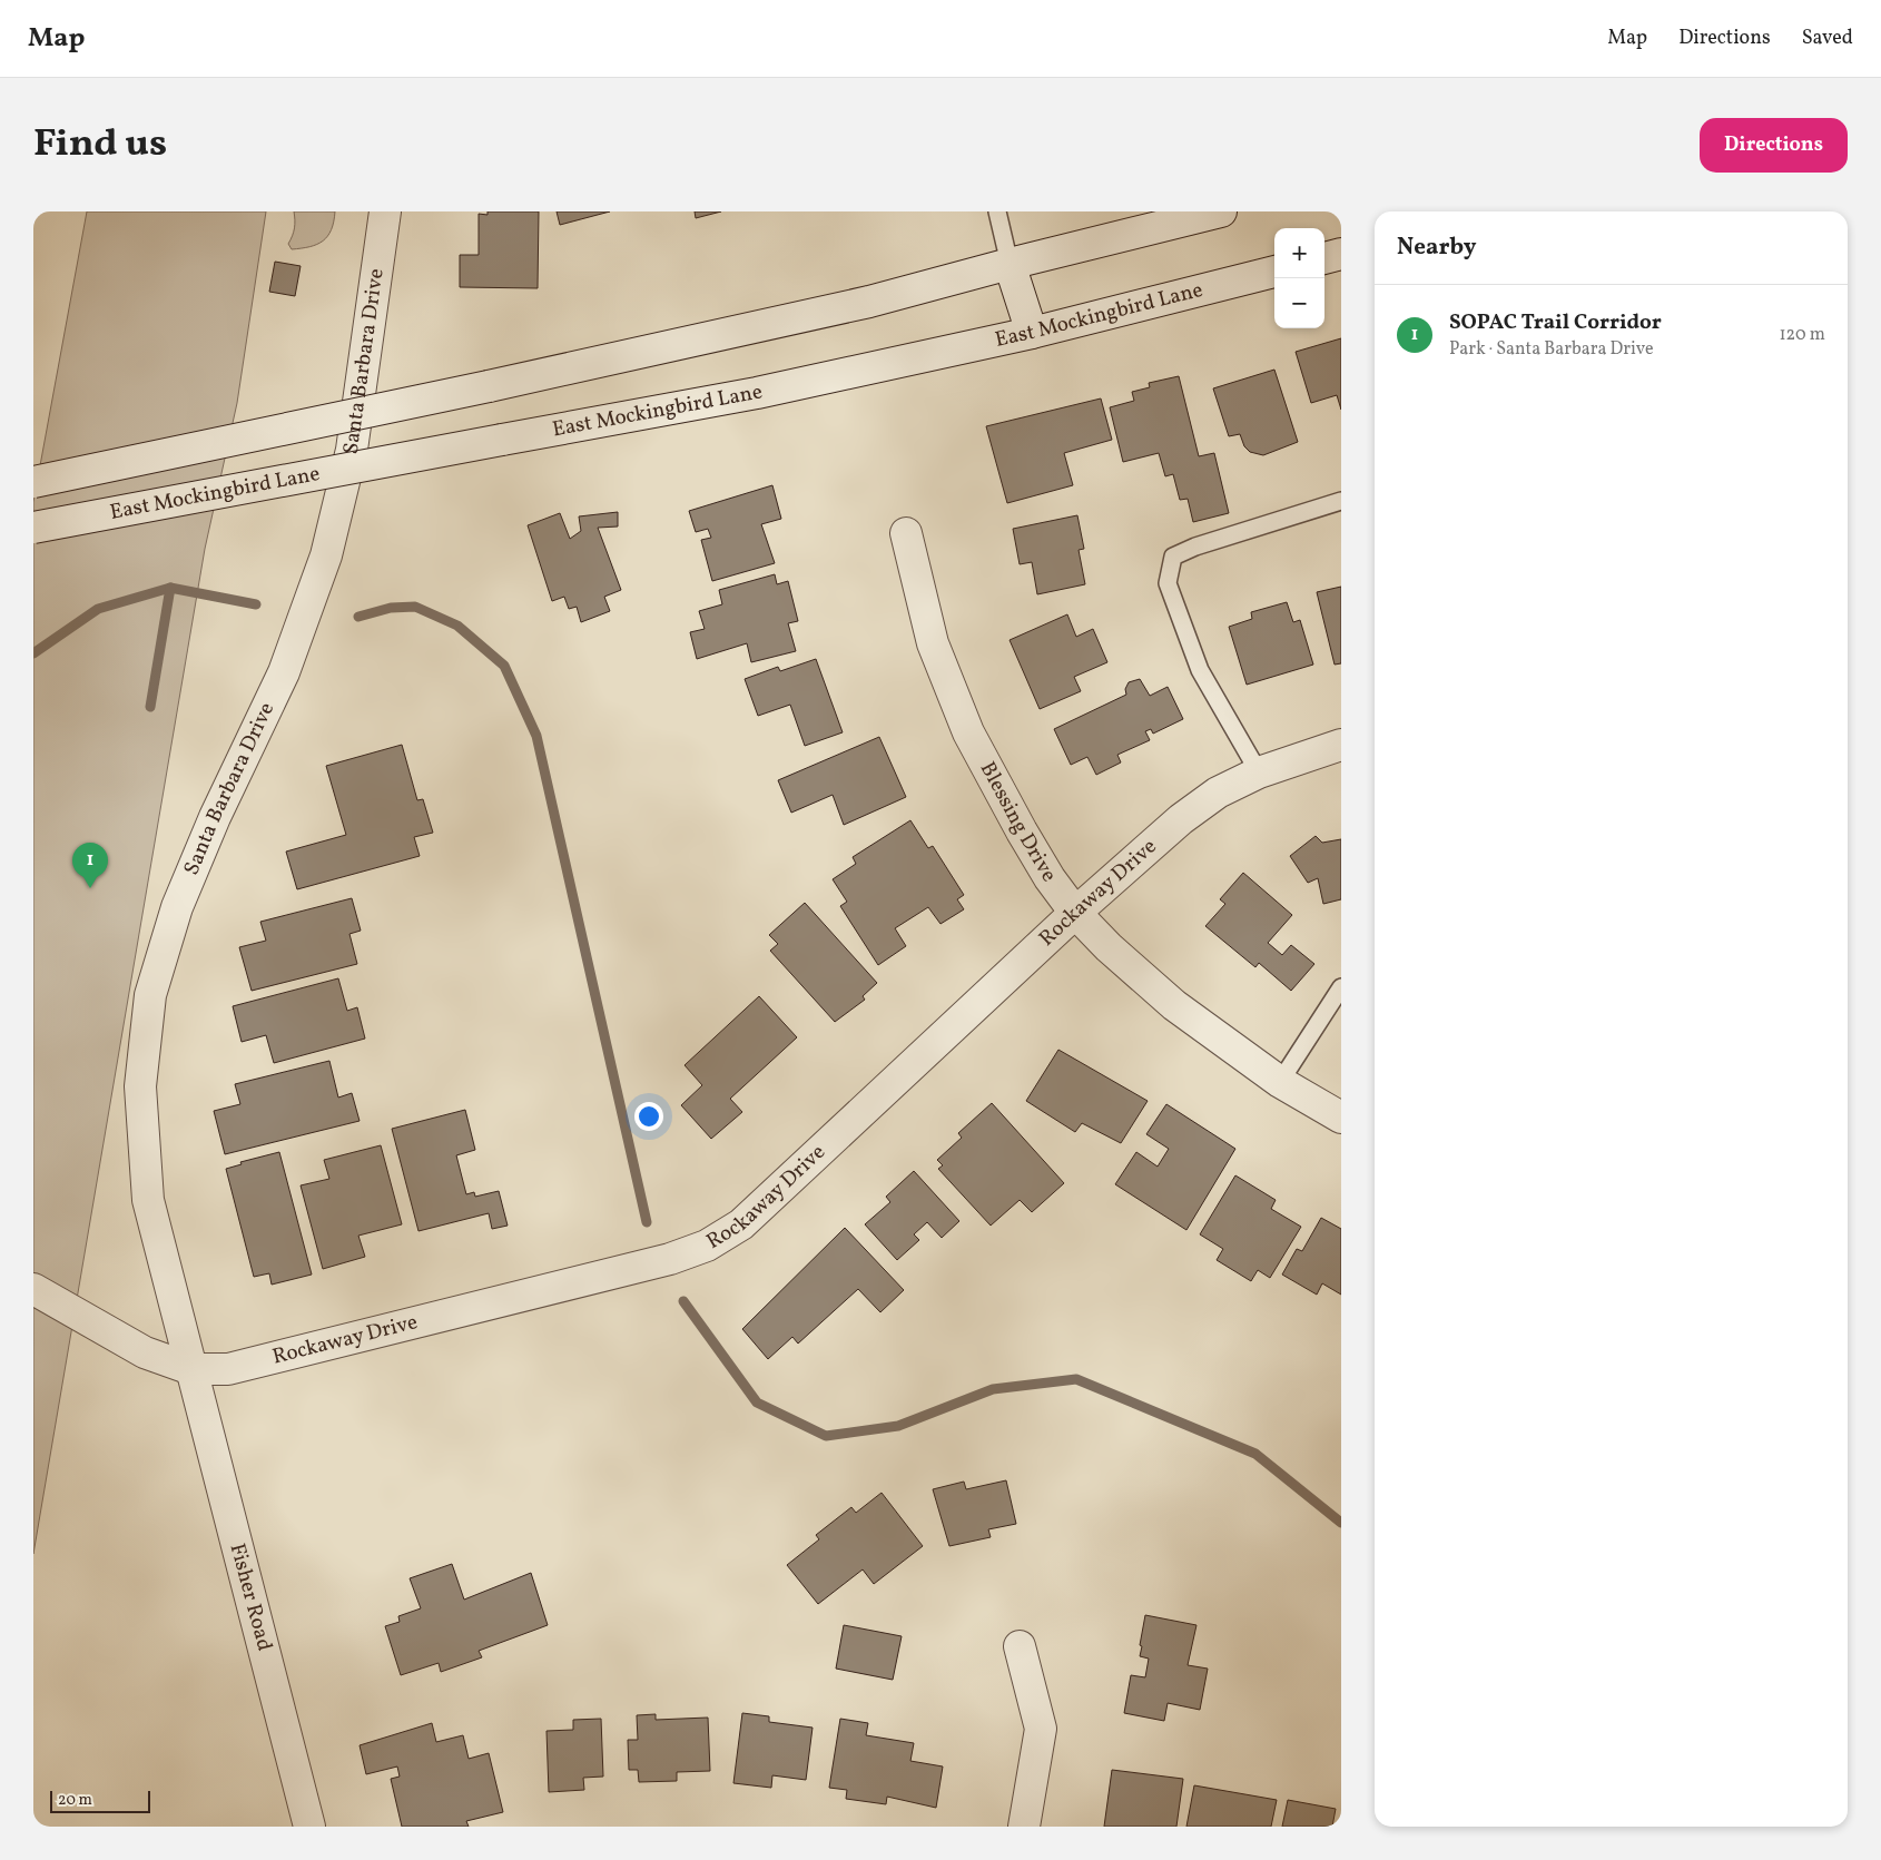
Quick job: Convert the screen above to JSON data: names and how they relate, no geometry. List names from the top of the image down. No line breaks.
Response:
{"streets":{"street":["East Mockingbird Lane","Santa Barbara Drive","Blessing Drive","Rockaway Drive","Fisher Road"]},"crossings":[["Santa Barbara Drive","Rockaway Drive"],["Santa Barbara Drive","Fisher Road"],["Blessing Drive","Rockaway Drive"],["Rockaway Drive","Fisher Road"]],"scale_bar":"20 m","page":{"header":"Map","nav":["Map","Directions","Saved"],"title":"Find us","buttons":"Directions","heading":"Nearby","map_buttons":["+","−"],"list":[{"mark":"1","name":"SOPAC Trail Corridor","note":"Park · Santa Barbara Drive","value":"120 m"}],"pins":"1","scale":"20 m"}}
